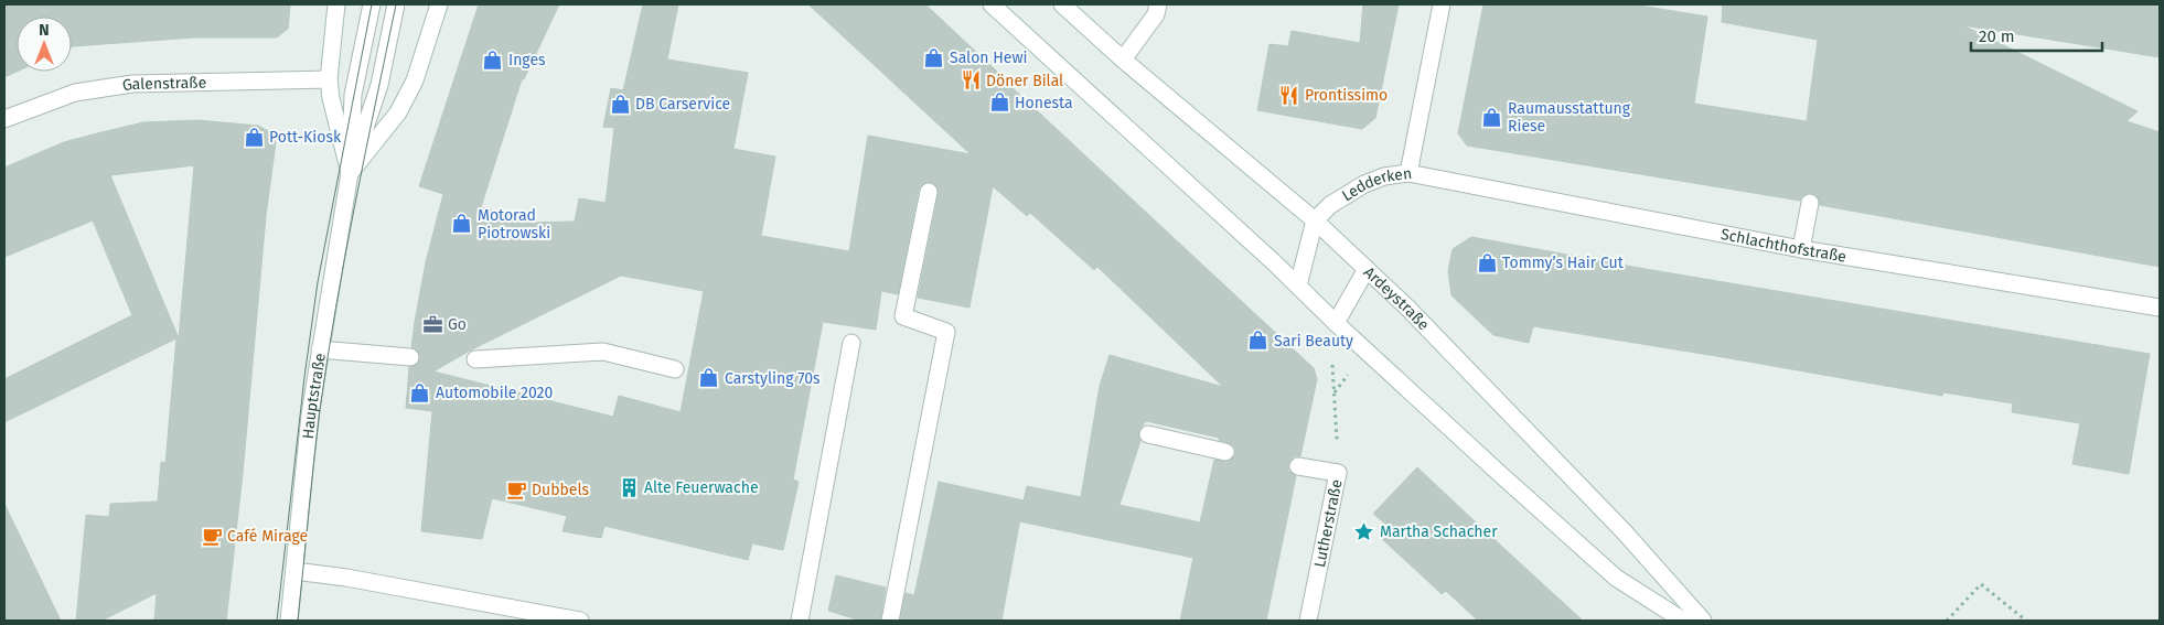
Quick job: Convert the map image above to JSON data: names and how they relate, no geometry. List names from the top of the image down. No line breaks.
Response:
{"streets":{"main road":["Galenstraße","Ledderken","Schlachthofstraße","Ardeystraße","Hauptstraße","Lutherstraße"]},"crossings":[["Galenstraße","Hauptstraße"],["Ledderken","Schlachthofstraße"],["Ledderken","Ardeystraße"]],"places":{"shop":["Salon Hewi","Inges","Honesta","DB Carservice","Raumausstattung Riese","Pott-Kiosk","Motorad Piotrowski","Tommy’s Hair Cut","Sari Beauty","Carstyling 70s","Automobile 2020"],"restaurant":["Döner Bilal","Prontissimo"],"office":["Go"],"building":["Alte Feuerwache"],"cafe":["Dubbels","Café Mirage"],"place":["Martha Schacher"]},"scale_bar":"20 m","north":"top"}
